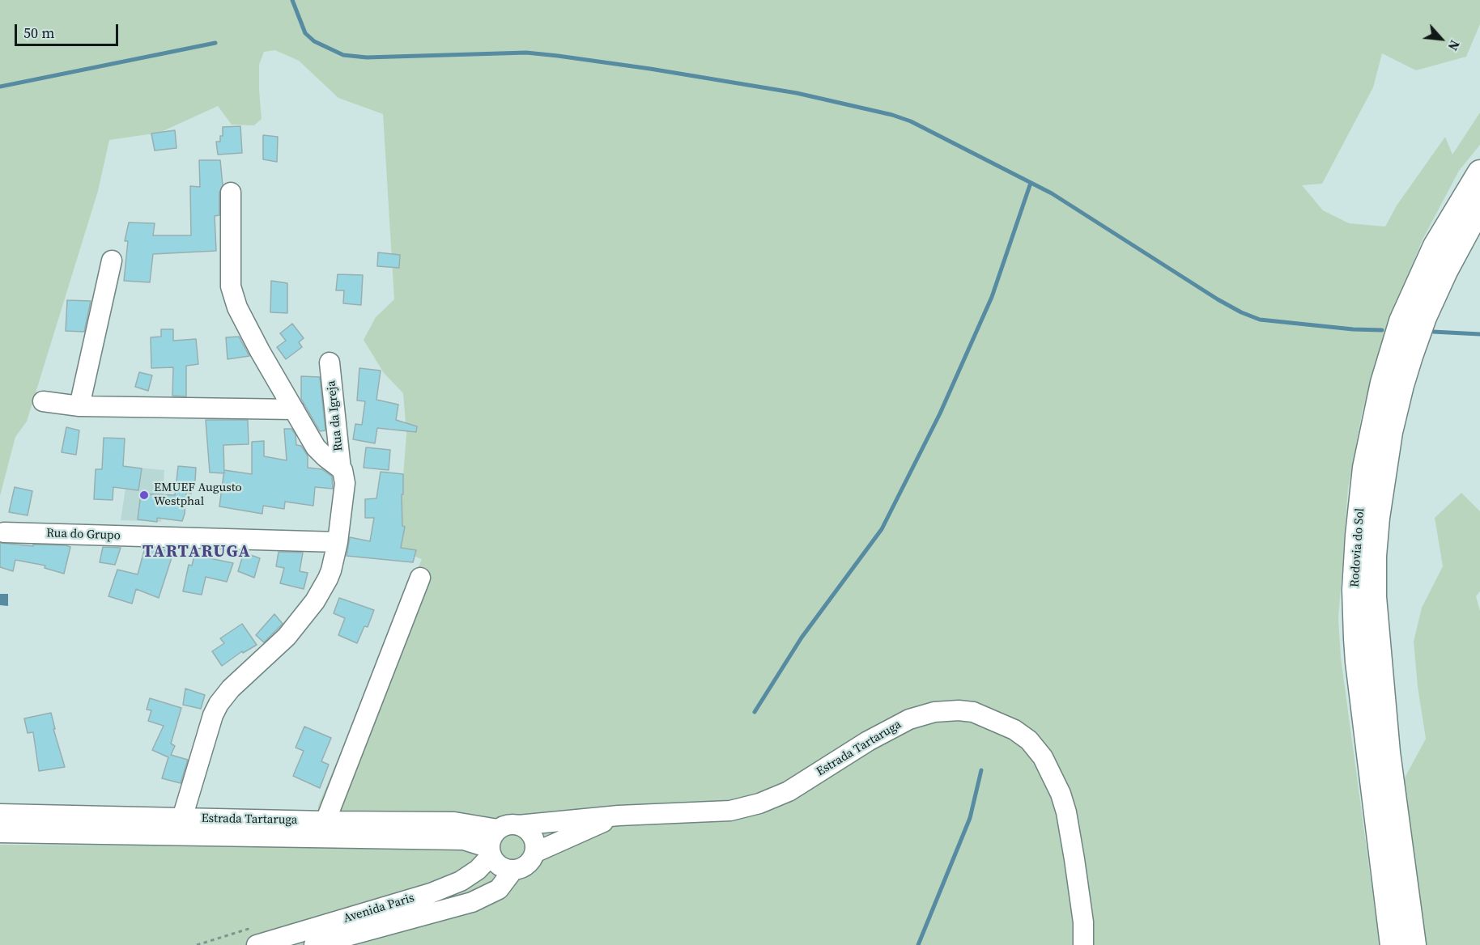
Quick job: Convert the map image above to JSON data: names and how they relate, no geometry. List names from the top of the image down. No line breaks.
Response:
{"streets":{"main road":["Rodovia do Sol"],"street":["Rua da Igreja","Rua do Grupo","Estrada Tartaruga","Avenida Paris"]},"crossings":[["Estrada Tartaruga","Avenida Paris"]],"districts":["TARTARUGA"],"places":["EMUEF Augusto Westphal"],"scale_bar":"50 m","north":"bottom right"}
